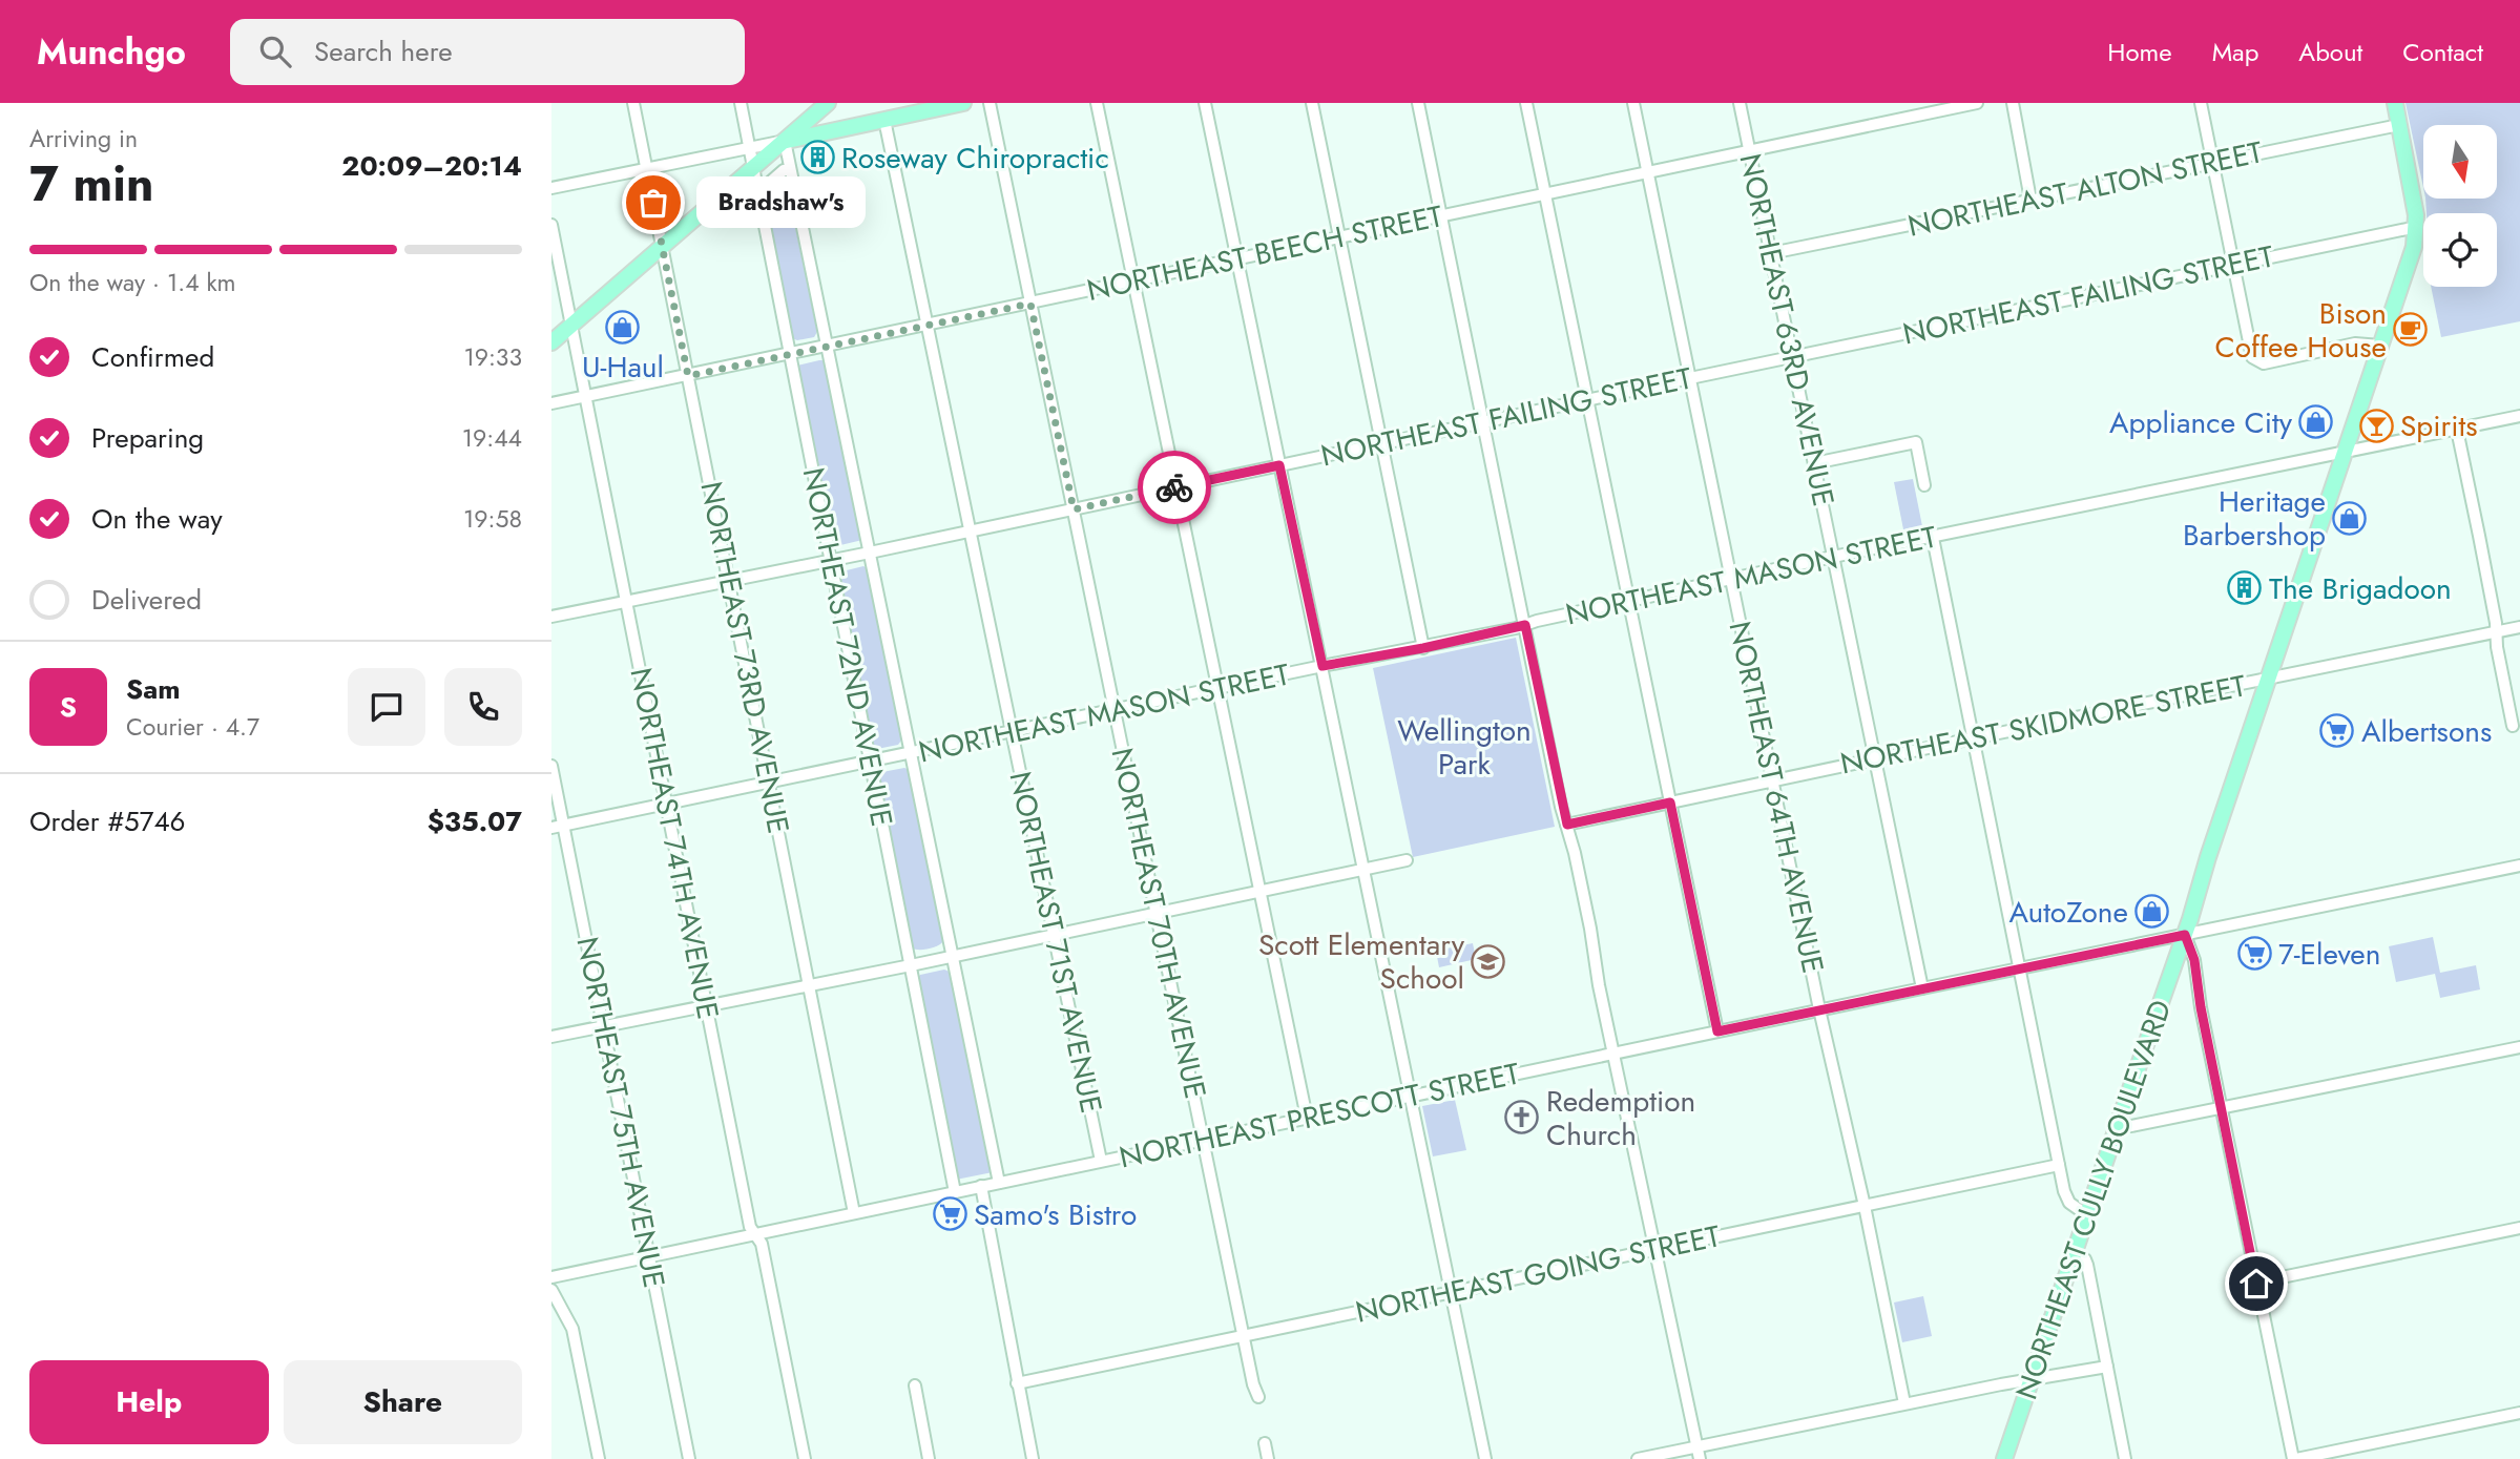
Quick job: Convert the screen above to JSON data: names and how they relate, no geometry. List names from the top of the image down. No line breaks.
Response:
{"streets":{"main road":["NORTHEAST CULLY BOULEVARD"],"street":["NORTHEAST ALTON STREET","NORTHEAST BEECH STREET","NORTHEAST FAILING STREET","NORTHEAST 63RD AVENUE","NORTHEAST MASON STREET","NORTHEAST 72ND AVENUE","NORTHEAST 73RD AVENUE","NORTHEAST SKIDMORE STREET","NORTHEAST 64TH AVENUE","NORTHEAST 74TH AVENUE","NORTHEAST 70TH AVENUE","NORTHEAST 71ST AVENUE","NORTHEAST 75TH AVENUE","NORTHEAST PRESCOTT STREET","NORTHEAST GOING STREET"]},"crossings":[["NORTHEAST ALTON STREET","NORTHEAST 63RD AVENUE"],["NORTHEAST BEECH STREET","NORTHEAST 63RD AVENUE"],["NORTHEAST BEECH STREET","NORTHEAST 72ND AVENUE"],["NORTHEAST BEECH STREET","NORTHEAST 73RD AVENUE"],["NORTHEAST BEECH STREET","NORTHEAST 64TH AVENUE"],["NORTHEAST BEECH STREET","NORTHEAST 74TH AVENUE"],["NORTHEAST BEECH STREET","NORTHEAST 70TH AVENUE"],["NORTHEAST BEECH STREET","NORTHEAST 71ST AVENUE"],["NORTHEAST FAILING STREET","NORTHEAST 63RD AVENUE"],["NORTHEAST FAILING STREET","NORTHEAST 72ND AVENUE"],["NORTHEAST FAILING STREET","NORTHEAST 73RD AVENUE"],["NORTHEAST FAILING STREET","NORTHEAST 64TH AVENUE"],["NORTHEAST FAILING STREET","NORTHEAST 74TH AVENUE"],["NORTHEAST FAILING STREET","NORTHEAST 70TH AVENUE"],["NORTHEAST FAILING STREET","NORTHEAST 71ST AVENUE"],["NORTHEAST FAILING STREET","NORTHEAST CULLY BOULEVARD"],["NORTHEAST 63RD AVENUE","NORTHEAST MASON STREET"],["NORTHEAST 63RD AVENUE","NORTHEAST SKIDMORE STREET"],["NORTHEAST 63RD AVENUE","NORTHEAST PRESCOTT STREET"],["NORTHEAST MASON STREET","NORTHEAST 72ND AVENUE"],["NORTHEAST MASON STREET","NORTHEAST 73RD AVENUE"],["NORTHEAST MASON STREET","NORTHEAST 64TH AVENUE"],["NORTHEAST MASON STREET","NORTHEAST 74TH AVENUE"],["NORTHEAST MASON STREET","NORTHEAST 70TH AVENUE"],["NORTHEAST MASON STREET","NORTHEAST 71ST AVENUE"],["NORTHEAST MASON STREET","NORTHEAST 75TH AVENUE"],["NORTHEAST MASON STREET","NORTHEAST CULLY BOULEVARD"],["NORTHEAST 72ND AVENUE","NORTHEAST PRESCOTT STREET"],["NORTHEAST 73RD AVENUE","NORTHEAST PRESCOTT STREET"],["NORTHEAST SKIDMORE STREET","NORTHEAST 64TH AVENUE"],["NORTHEAST SKIDMORE STREET","NORTHEAST CULLY BOULEVARD"],["NORTHEAST 64TH AVENUE","NORTHEAST PRESCOTT STREET"],["NORTHEAST 64TH AVENUE","NORTHEAST GOING STREET"],["NORTHEAST 74TH AVENUE","NORTHEAST PRESCOTT STREET"],["NORTHEAST 70TH AVENUE","NORTHEAST PRESCOTT STREET"],["NORTHEAST 70TH AVENUE","NORTHEAST GOING STREET"],["NORTHEAST 71ST AVENUE","NORTHEAST PRESCOTT STREET"],["NORTHEAST 75TH AVENUE","NORTHEAST PRESCOTT STREET"],["NORTHEAST PRESCOTT STREET","NORTHEAST CULLY BOULEVARD"]],"parks":["Wellington Park"],"places":{"building":["Roseway Chiropractic","The Brigadoon"],"other":["Bradshaw's"],"shop":["U-Haul","Appliance City","Heritage Barbershop","AutoZone"],"cafe":["Bison Coffee House"],"bar":["Spirits"],"supermarket":["Albertsons","7-Eleven","Samo's Bistro"],"school or university":["Scott Elementary School"],"church":["Redemption Church"]},"north":"bottom","page":{"header":"Munchgo","search":"Search here","nav":["Home","Map","About","Contact"],"heading":["7 min","Arriving in","20:09–20:14"],"panel":["Sam","Courier · 4.7","Order #5746","$35.07"],"bubble":"Bradshaw's","bar":"On the way · 1.4 km","list":[["Confirmed","19:33"],["Preparing","19:44"],["On the way","19:58"],"Delivered"],"round":"S","buttons":["Help","Share"]}}
